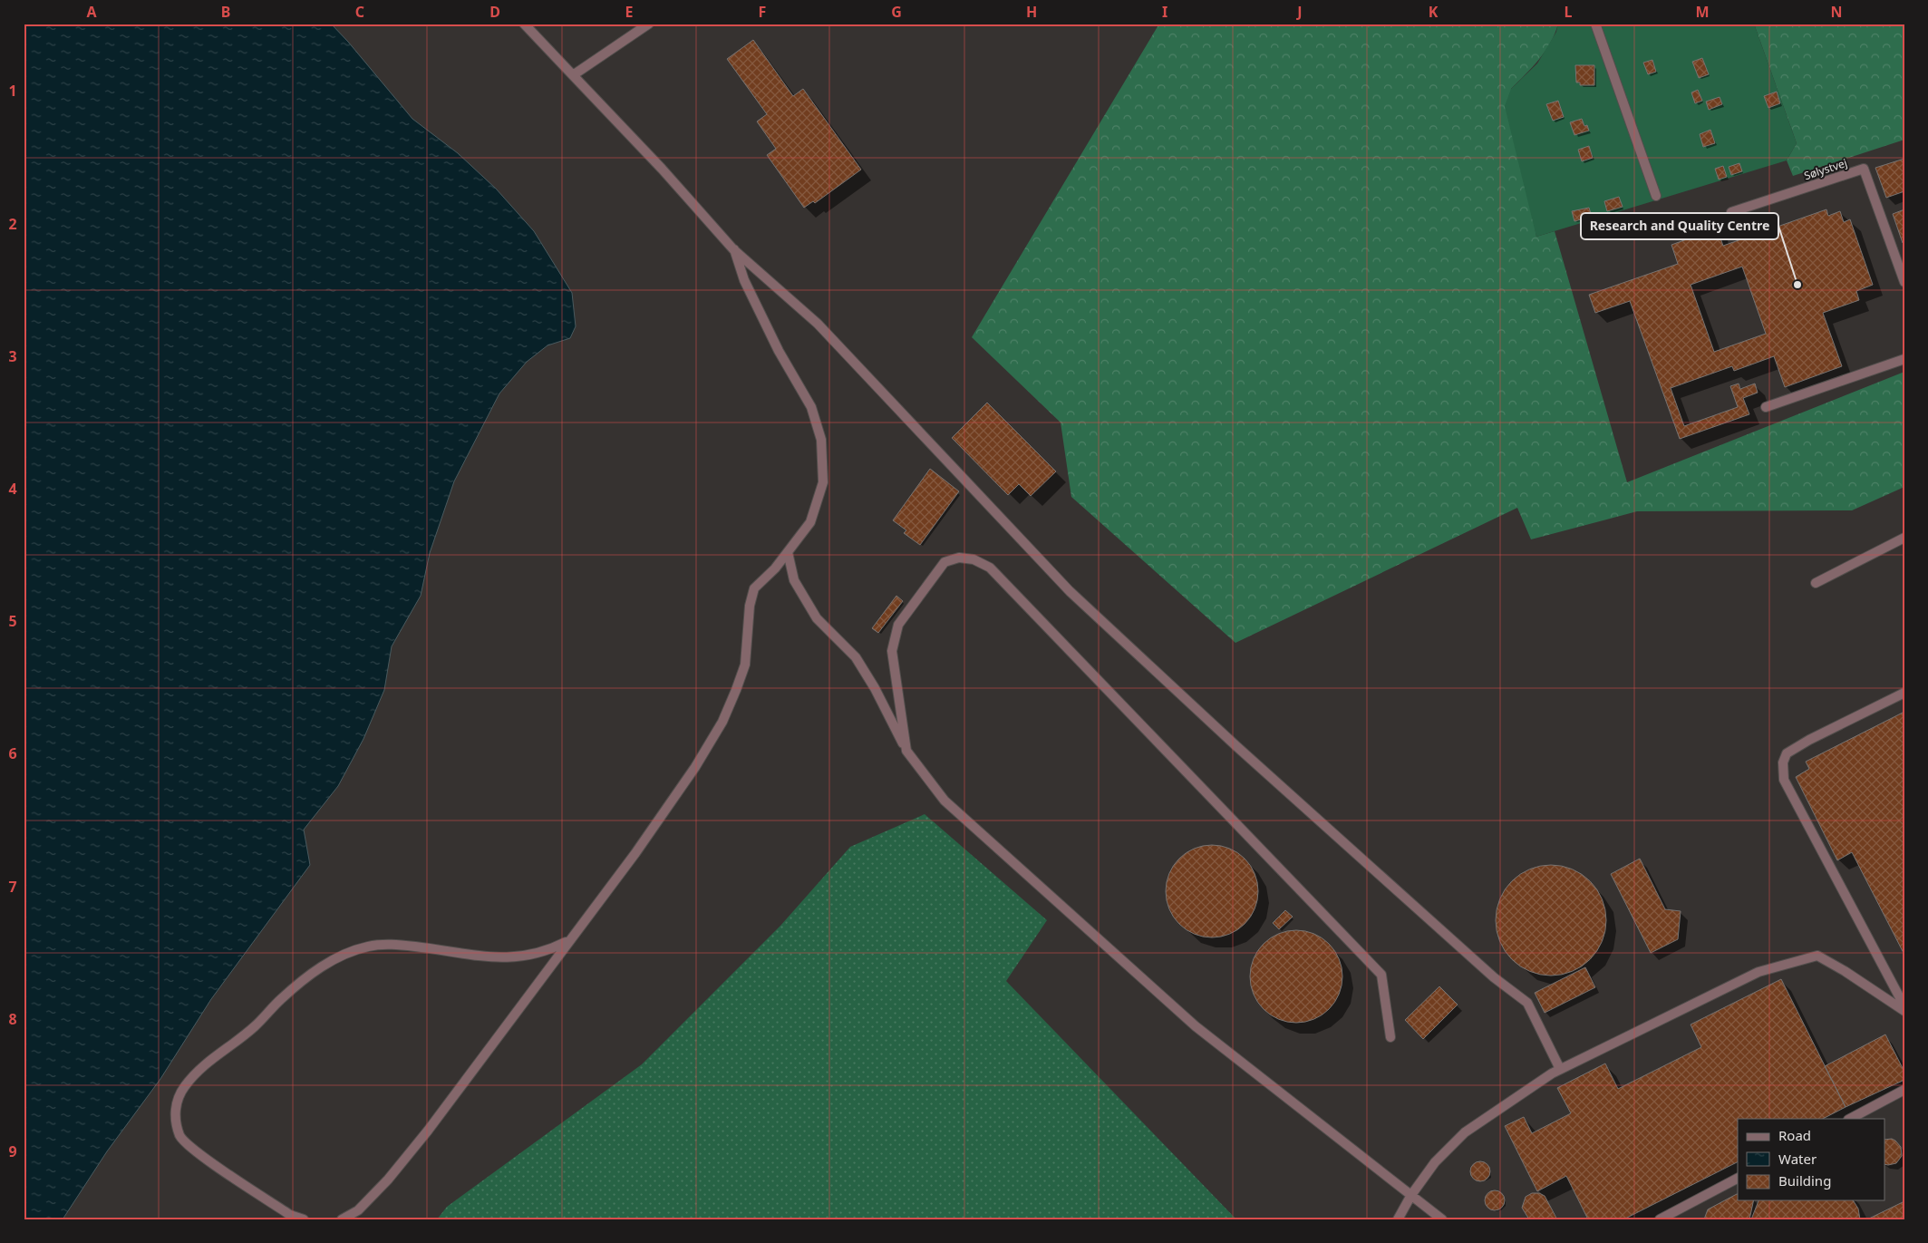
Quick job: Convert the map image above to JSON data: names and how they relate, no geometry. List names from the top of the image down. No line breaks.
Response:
{"streets":{"street":["Sølystvej"]},"places":["Research and Quality Centre"],"legend":["Road","Water","Building"],"grid":{"columns":["A","B","C","D","E","F","G","H","I","J","K","L","M","N"],"rows":["1","2","3","4","5","6","7","8","9"]}}
